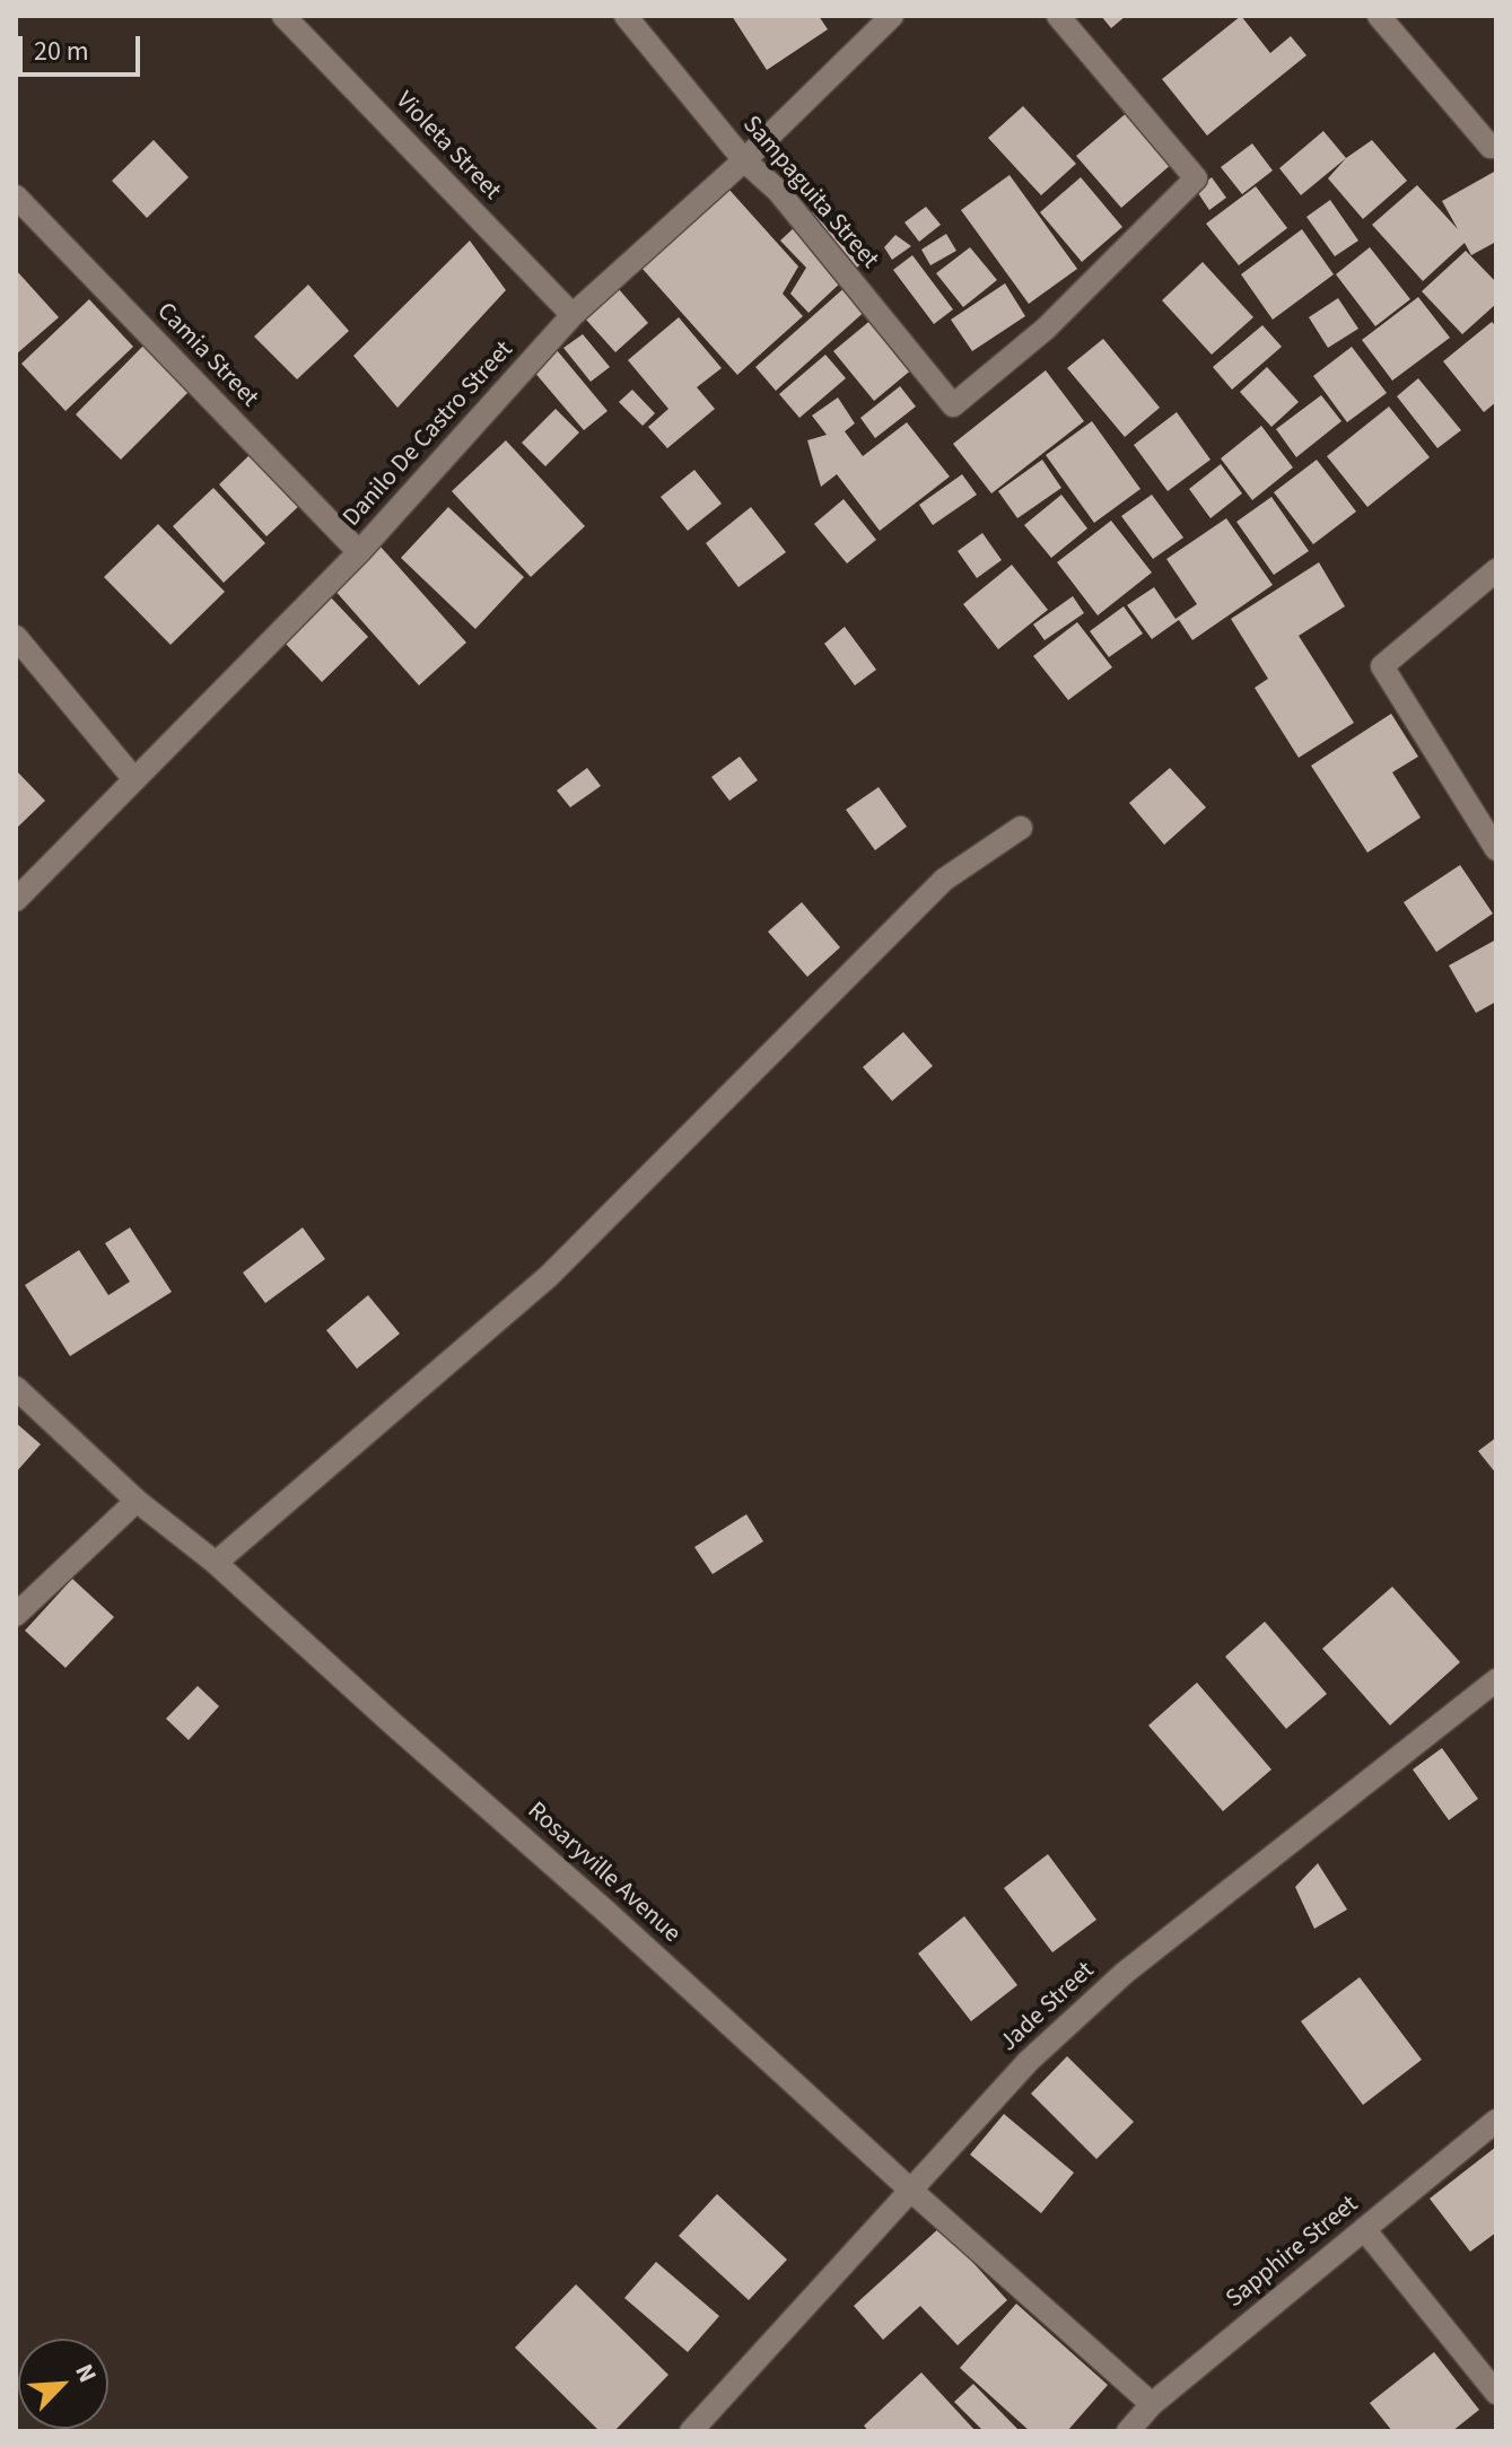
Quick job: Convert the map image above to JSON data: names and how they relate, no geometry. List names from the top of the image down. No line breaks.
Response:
{"streets":{"street":["Violeta Street","Sampaguita Street","Camia Street","Danilo De Castro Street","Rosaryville Avenue","Jade Street","Sapphire Street"]},"crossings":[["Violeta Street","Danilo De Castro Street"],["Sampaguita Street","Danilo De Castro Street"],["Camia Street","Danilo De Castro Street"],["Rosaryville Avenue","Jade Street"],["Rosaryville Avenue","Sapphire Street"]],"scale_bar":"20 m","north":"top right"}
